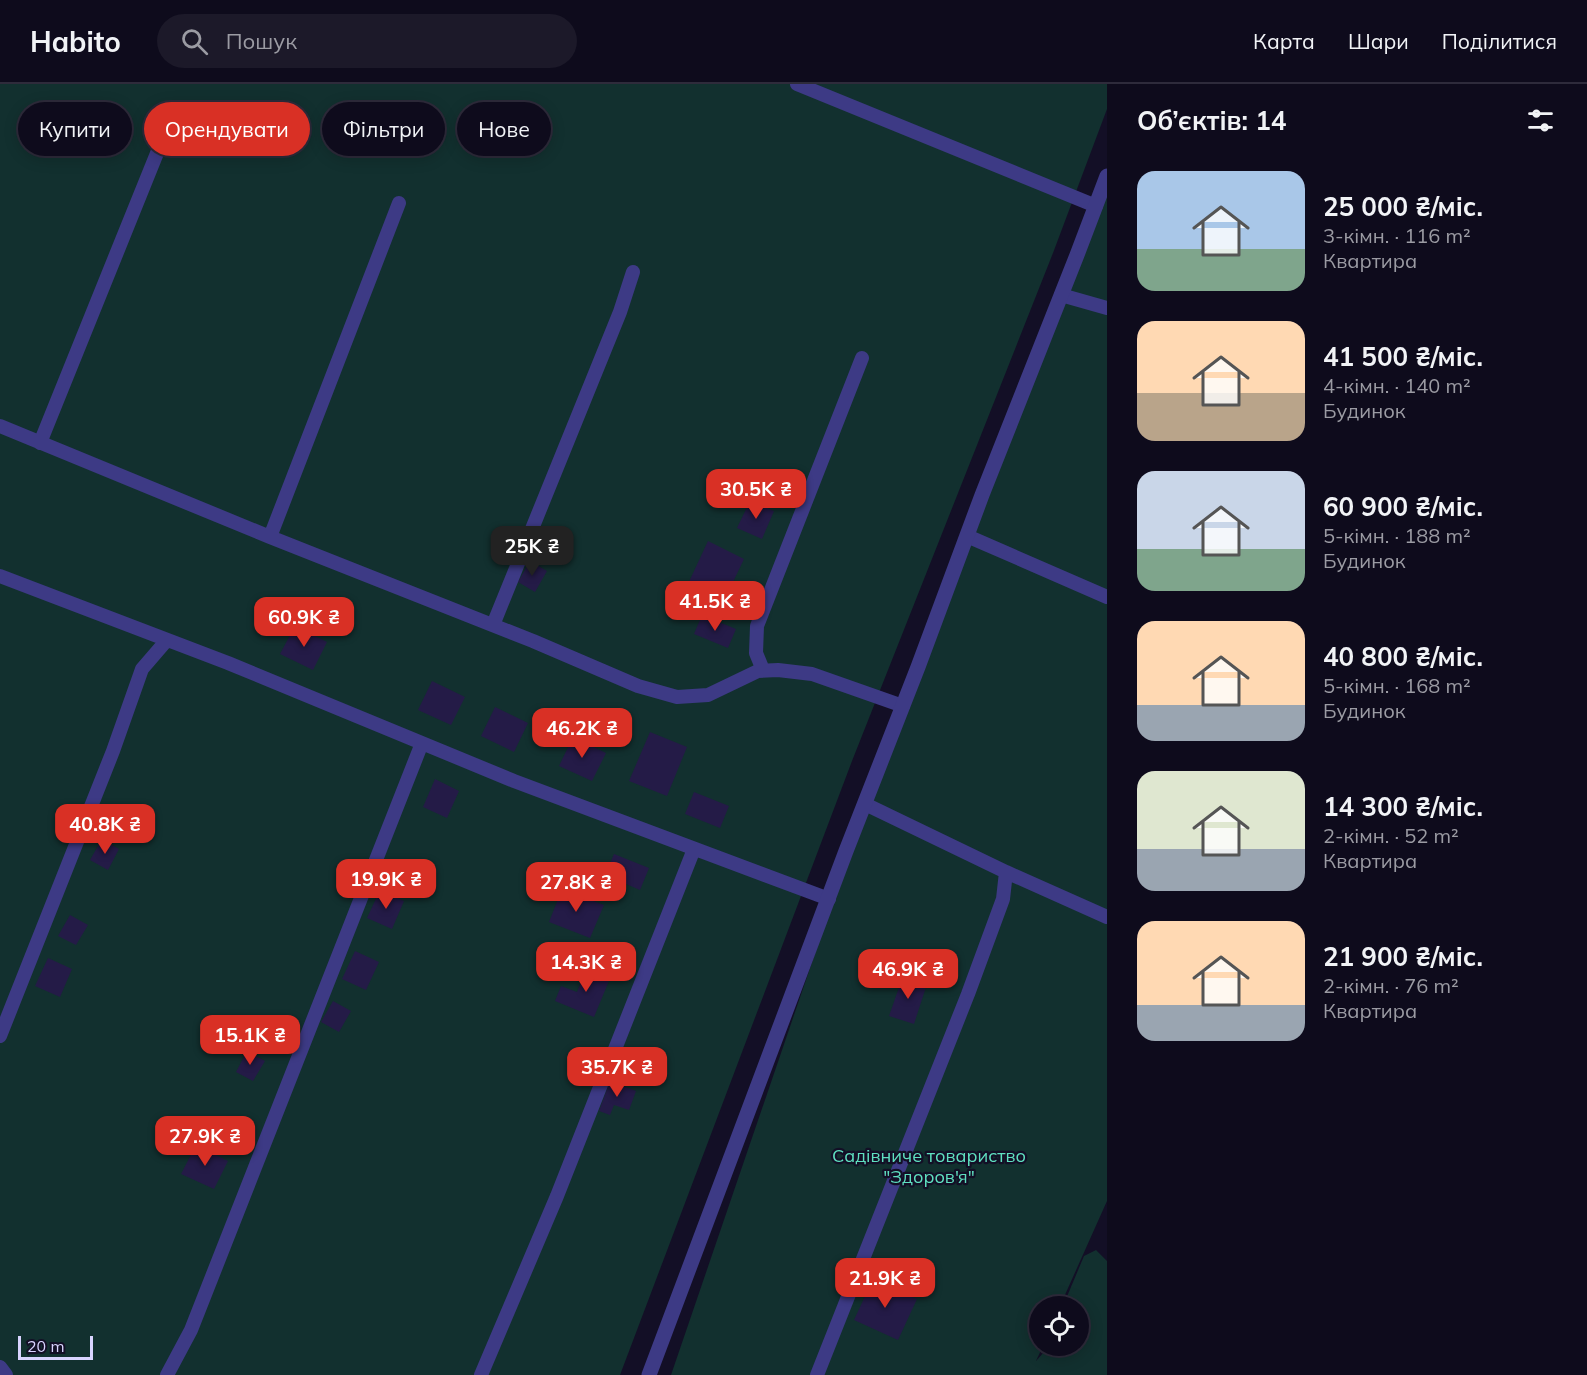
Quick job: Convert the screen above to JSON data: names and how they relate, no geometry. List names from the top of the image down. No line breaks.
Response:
{"parks":["Садівниче товариство \"Здоров'я\""],"scale_bar":"20 m","page":{"header":"Habito","search":"Пошук","nav":["Карта","Шари","Поділитися"],"heading":"Об’єктів: 14","chip":["Купити","Орендувати","Фільтри","Нове"],"list":[{"name":"25 000 ₴/міс.","note":"3-кімн. · 116 m² · Квартира"},{"name":"41 500 ₴/міс.","note":"4-кімн. · 140 m² · Будинок"},{"name":"60 900 ₴/міс.","note":"5-кімн. · 188 m² · Будинок"},{"name":"40 800 ₴/міс.","note":"5-кімн. · 168 m² · Будинок"},{"name":"14 300 ₴/міс.","note":"2-кімн. · 52 m² · Квартира"},{"name":"21 900 ₴/міс.","note":"2-кімн. · 76 m² · Квартира"}],"price":["30.5K ₴","25K ₴","41.5K ₴","60.9K ₴","46.2K ₴","40.8K ₴","19.9K ₴","27.8K ₴","14.3K ₴","46.9K ₴","15.1K ₴","35.7K ₴","27.9K ₴","21.9K ₴"],"scale":"20 m"}}
